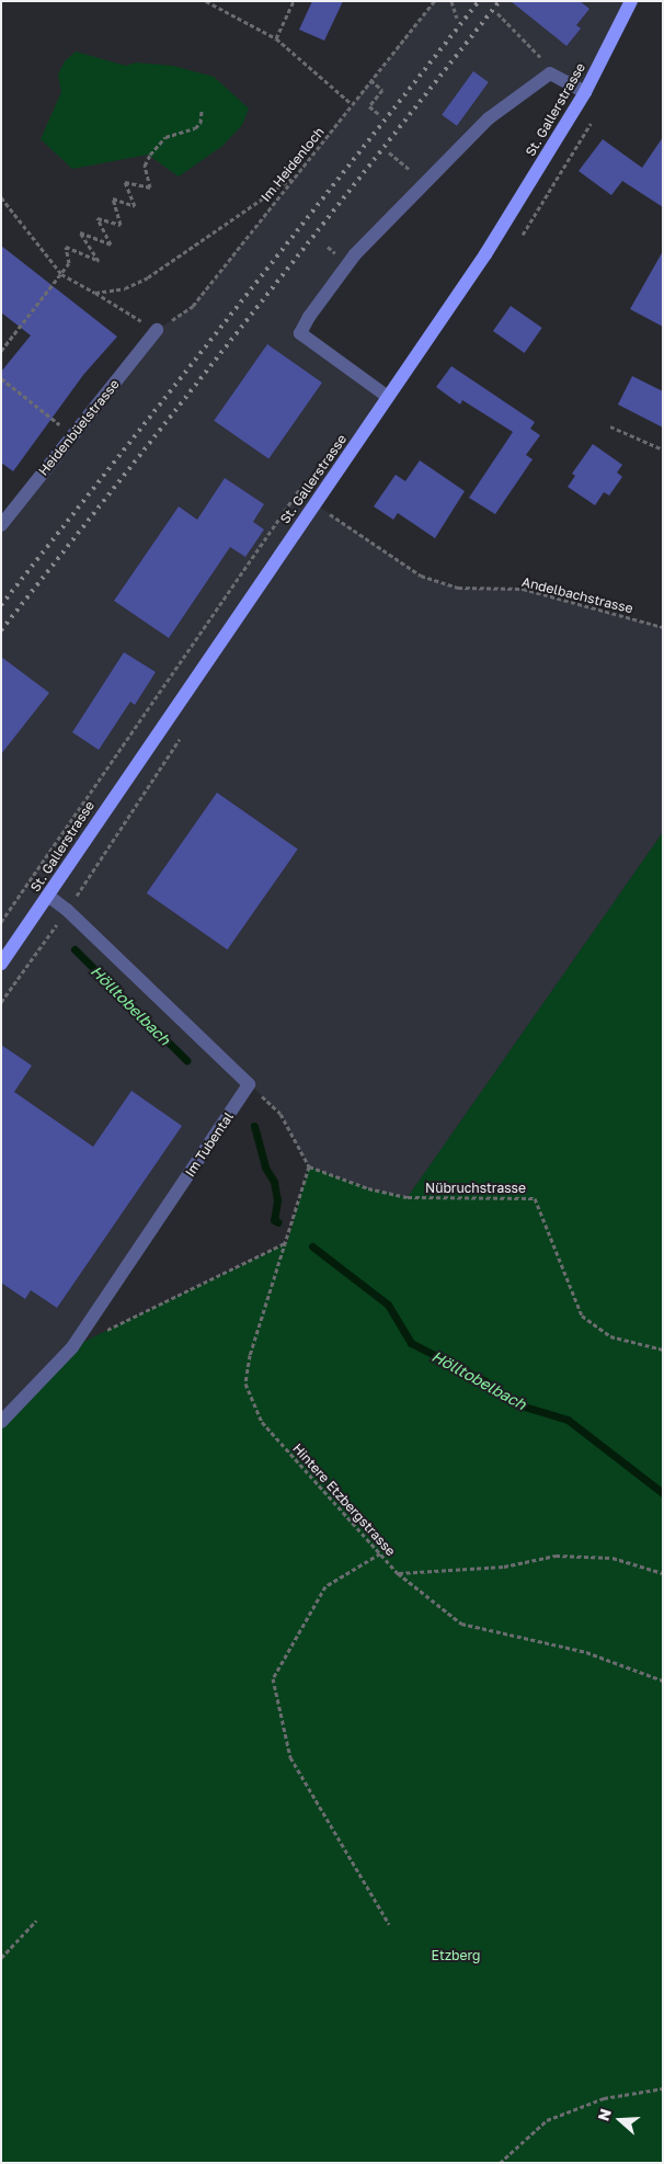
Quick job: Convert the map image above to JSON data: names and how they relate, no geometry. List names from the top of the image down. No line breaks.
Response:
{"streets":{"main road":["St. Gallerstrasse"],"street":["Heidenbüelstrasse","Im Tubental"],"path":["Im Heidenloch","Andelbachstrasse","Nübruchstrasse","Hintere Etzbergstrasse"]},"crossings":[["St. Gallerstrasse","Andelbachstrasse"],["Im Heidenloch","Heidenbüelstrasse"],["Nübruchstrasse","Hintere Etzbergstrasse"]],"water":["Hölltobelbach"],"parks":["Etzberg"],"north":"left"}
